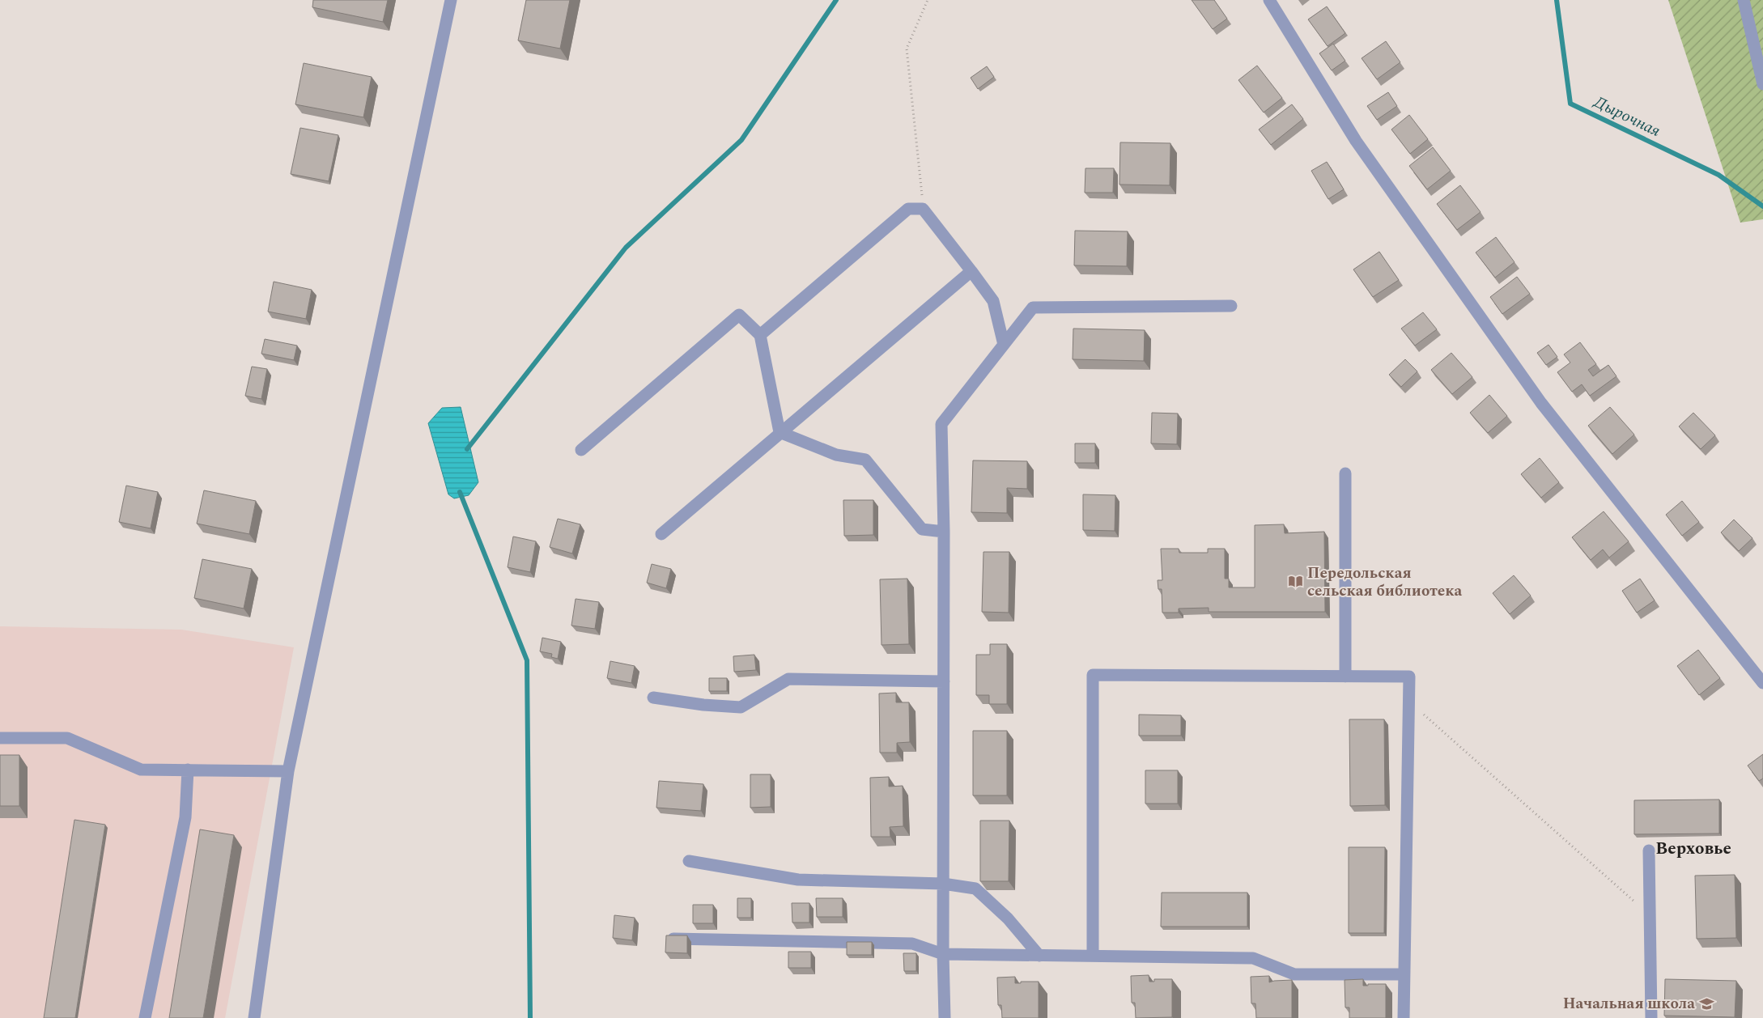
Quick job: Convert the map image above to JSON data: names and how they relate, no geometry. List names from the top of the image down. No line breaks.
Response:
{"districts":["Верховье"],"water":["Дырочная"],"places":{"library":["Передольская сельская библиотека"],"school or university":["Начальная школа"]}}
